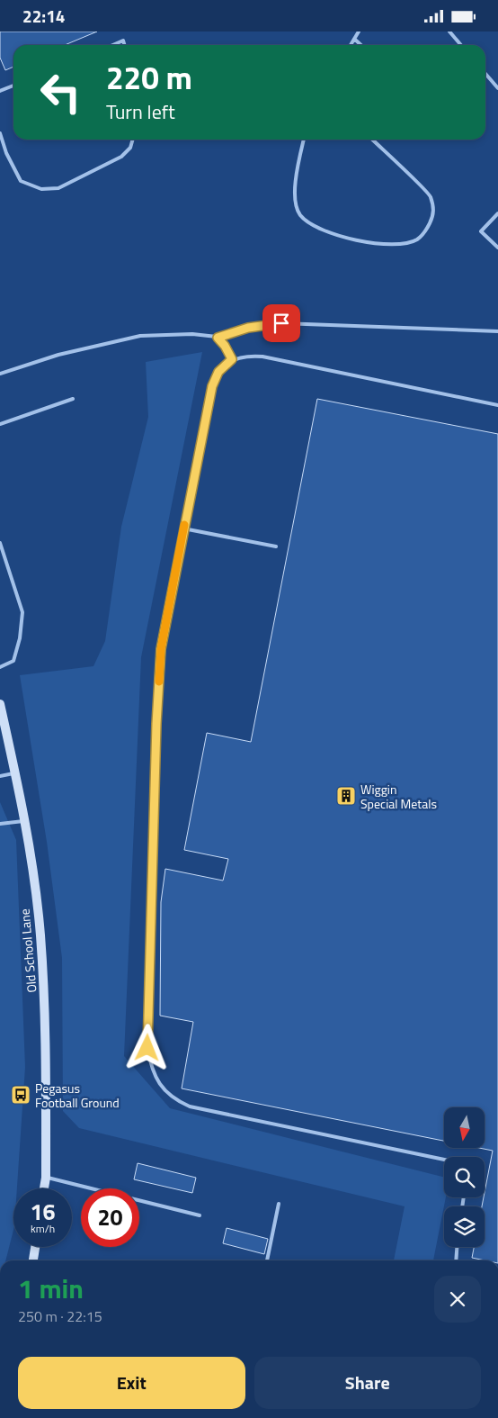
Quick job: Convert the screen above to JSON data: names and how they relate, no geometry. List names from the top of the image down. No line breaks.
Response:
{"streets":{"street":["Old School Lane"]},"places":{"building":["Wiggin Special Metals"],"bus stop":["Pegasus Football Ground"]},"north":"bottom","page":{"status":"22:14","turn":["220 m","Turn left"],"speed":"16 km/h","limit":"20","heading":["1 min","250 m · 22:15"],"buttons":["Exit","Share"]}}
